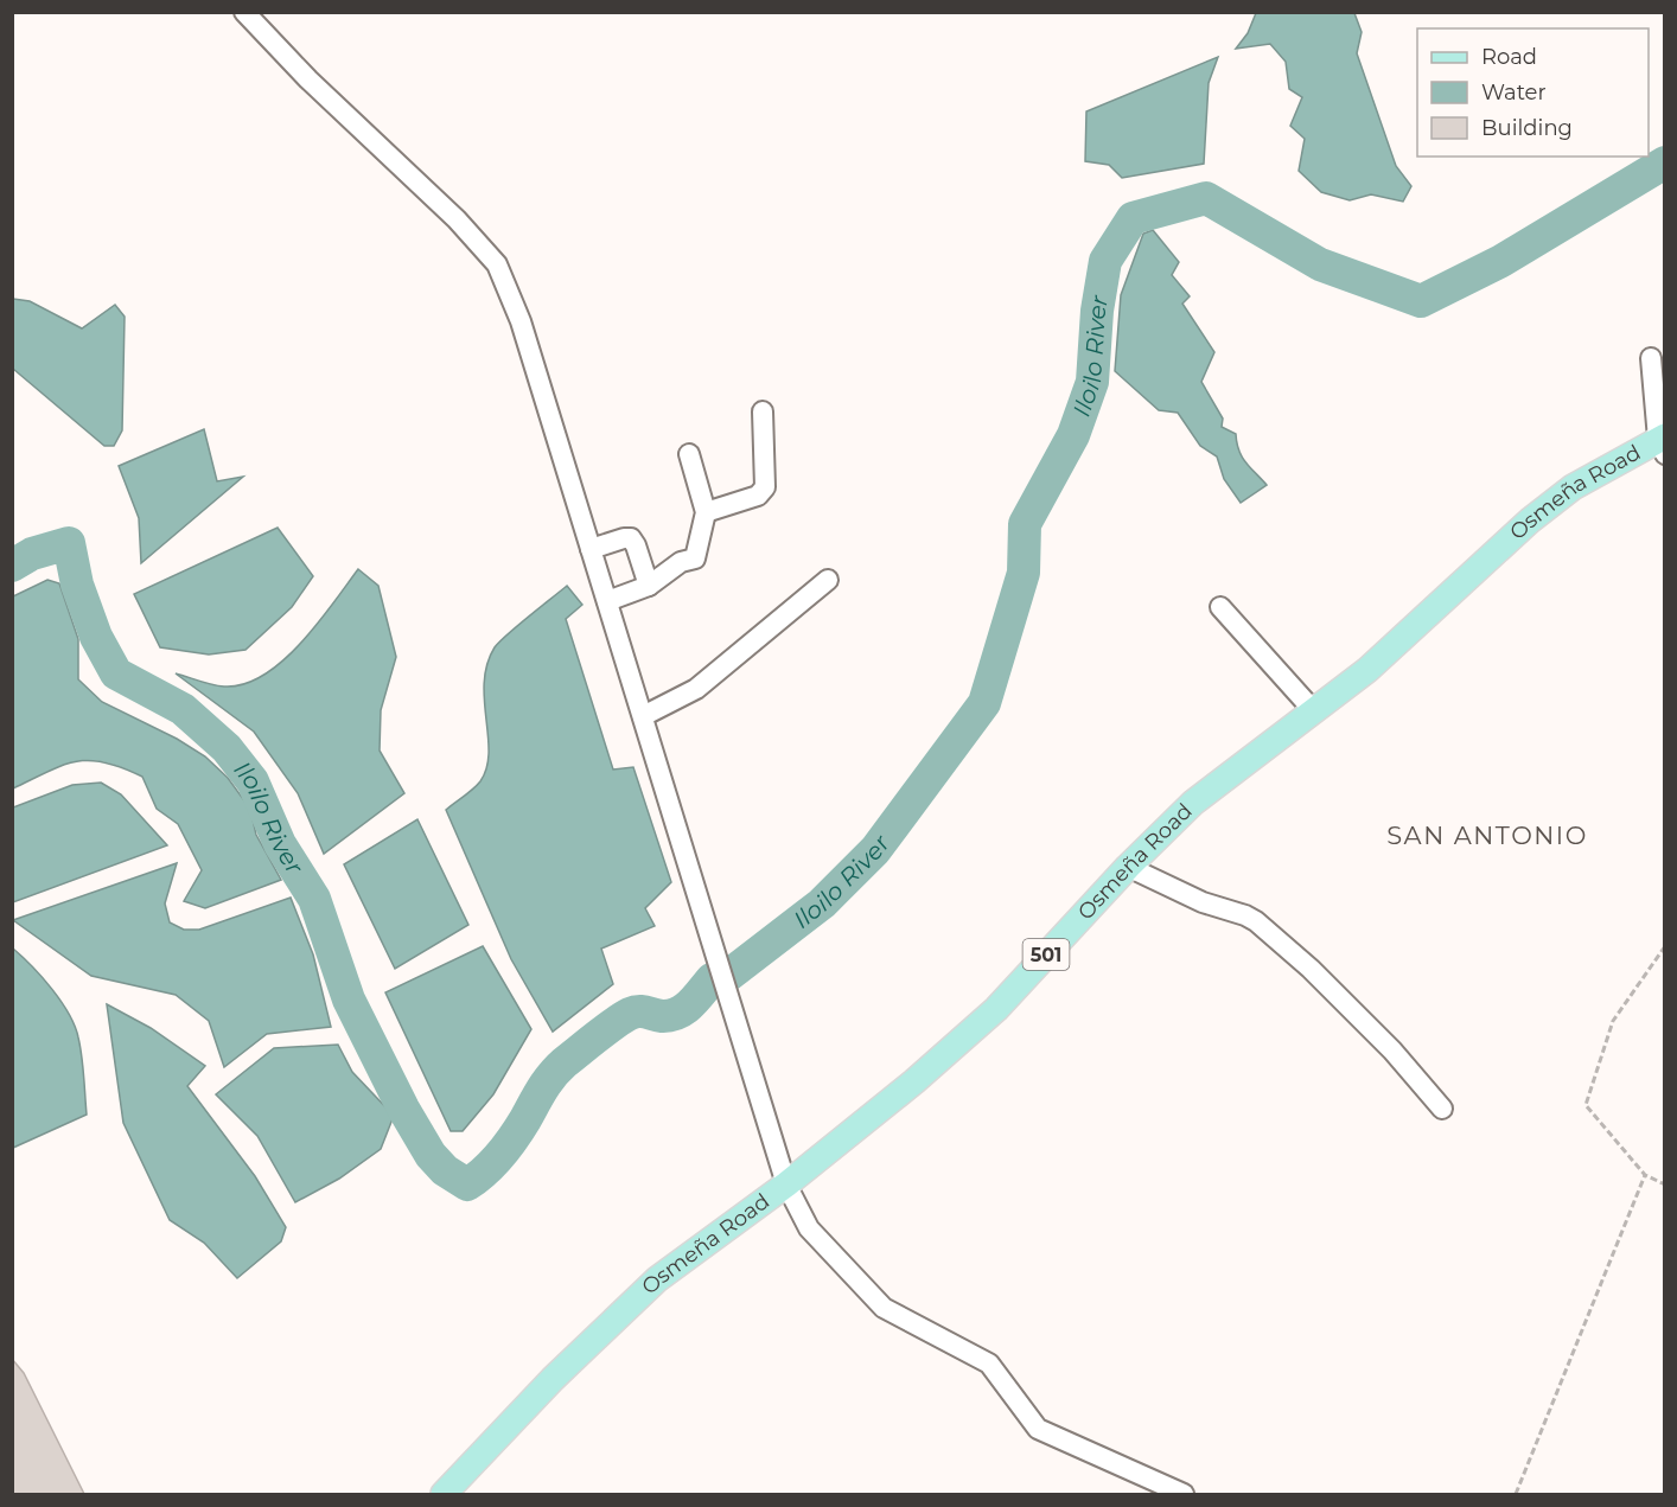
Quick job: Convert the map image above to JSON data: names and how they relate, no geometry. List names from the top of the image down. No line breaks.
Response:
{"streets":{"main road":["Osmeña Road","501"]},"districts":["SAN ANTONIO"],"water":["Iloilo River"],"legend":["Road","Water","Building"]}
